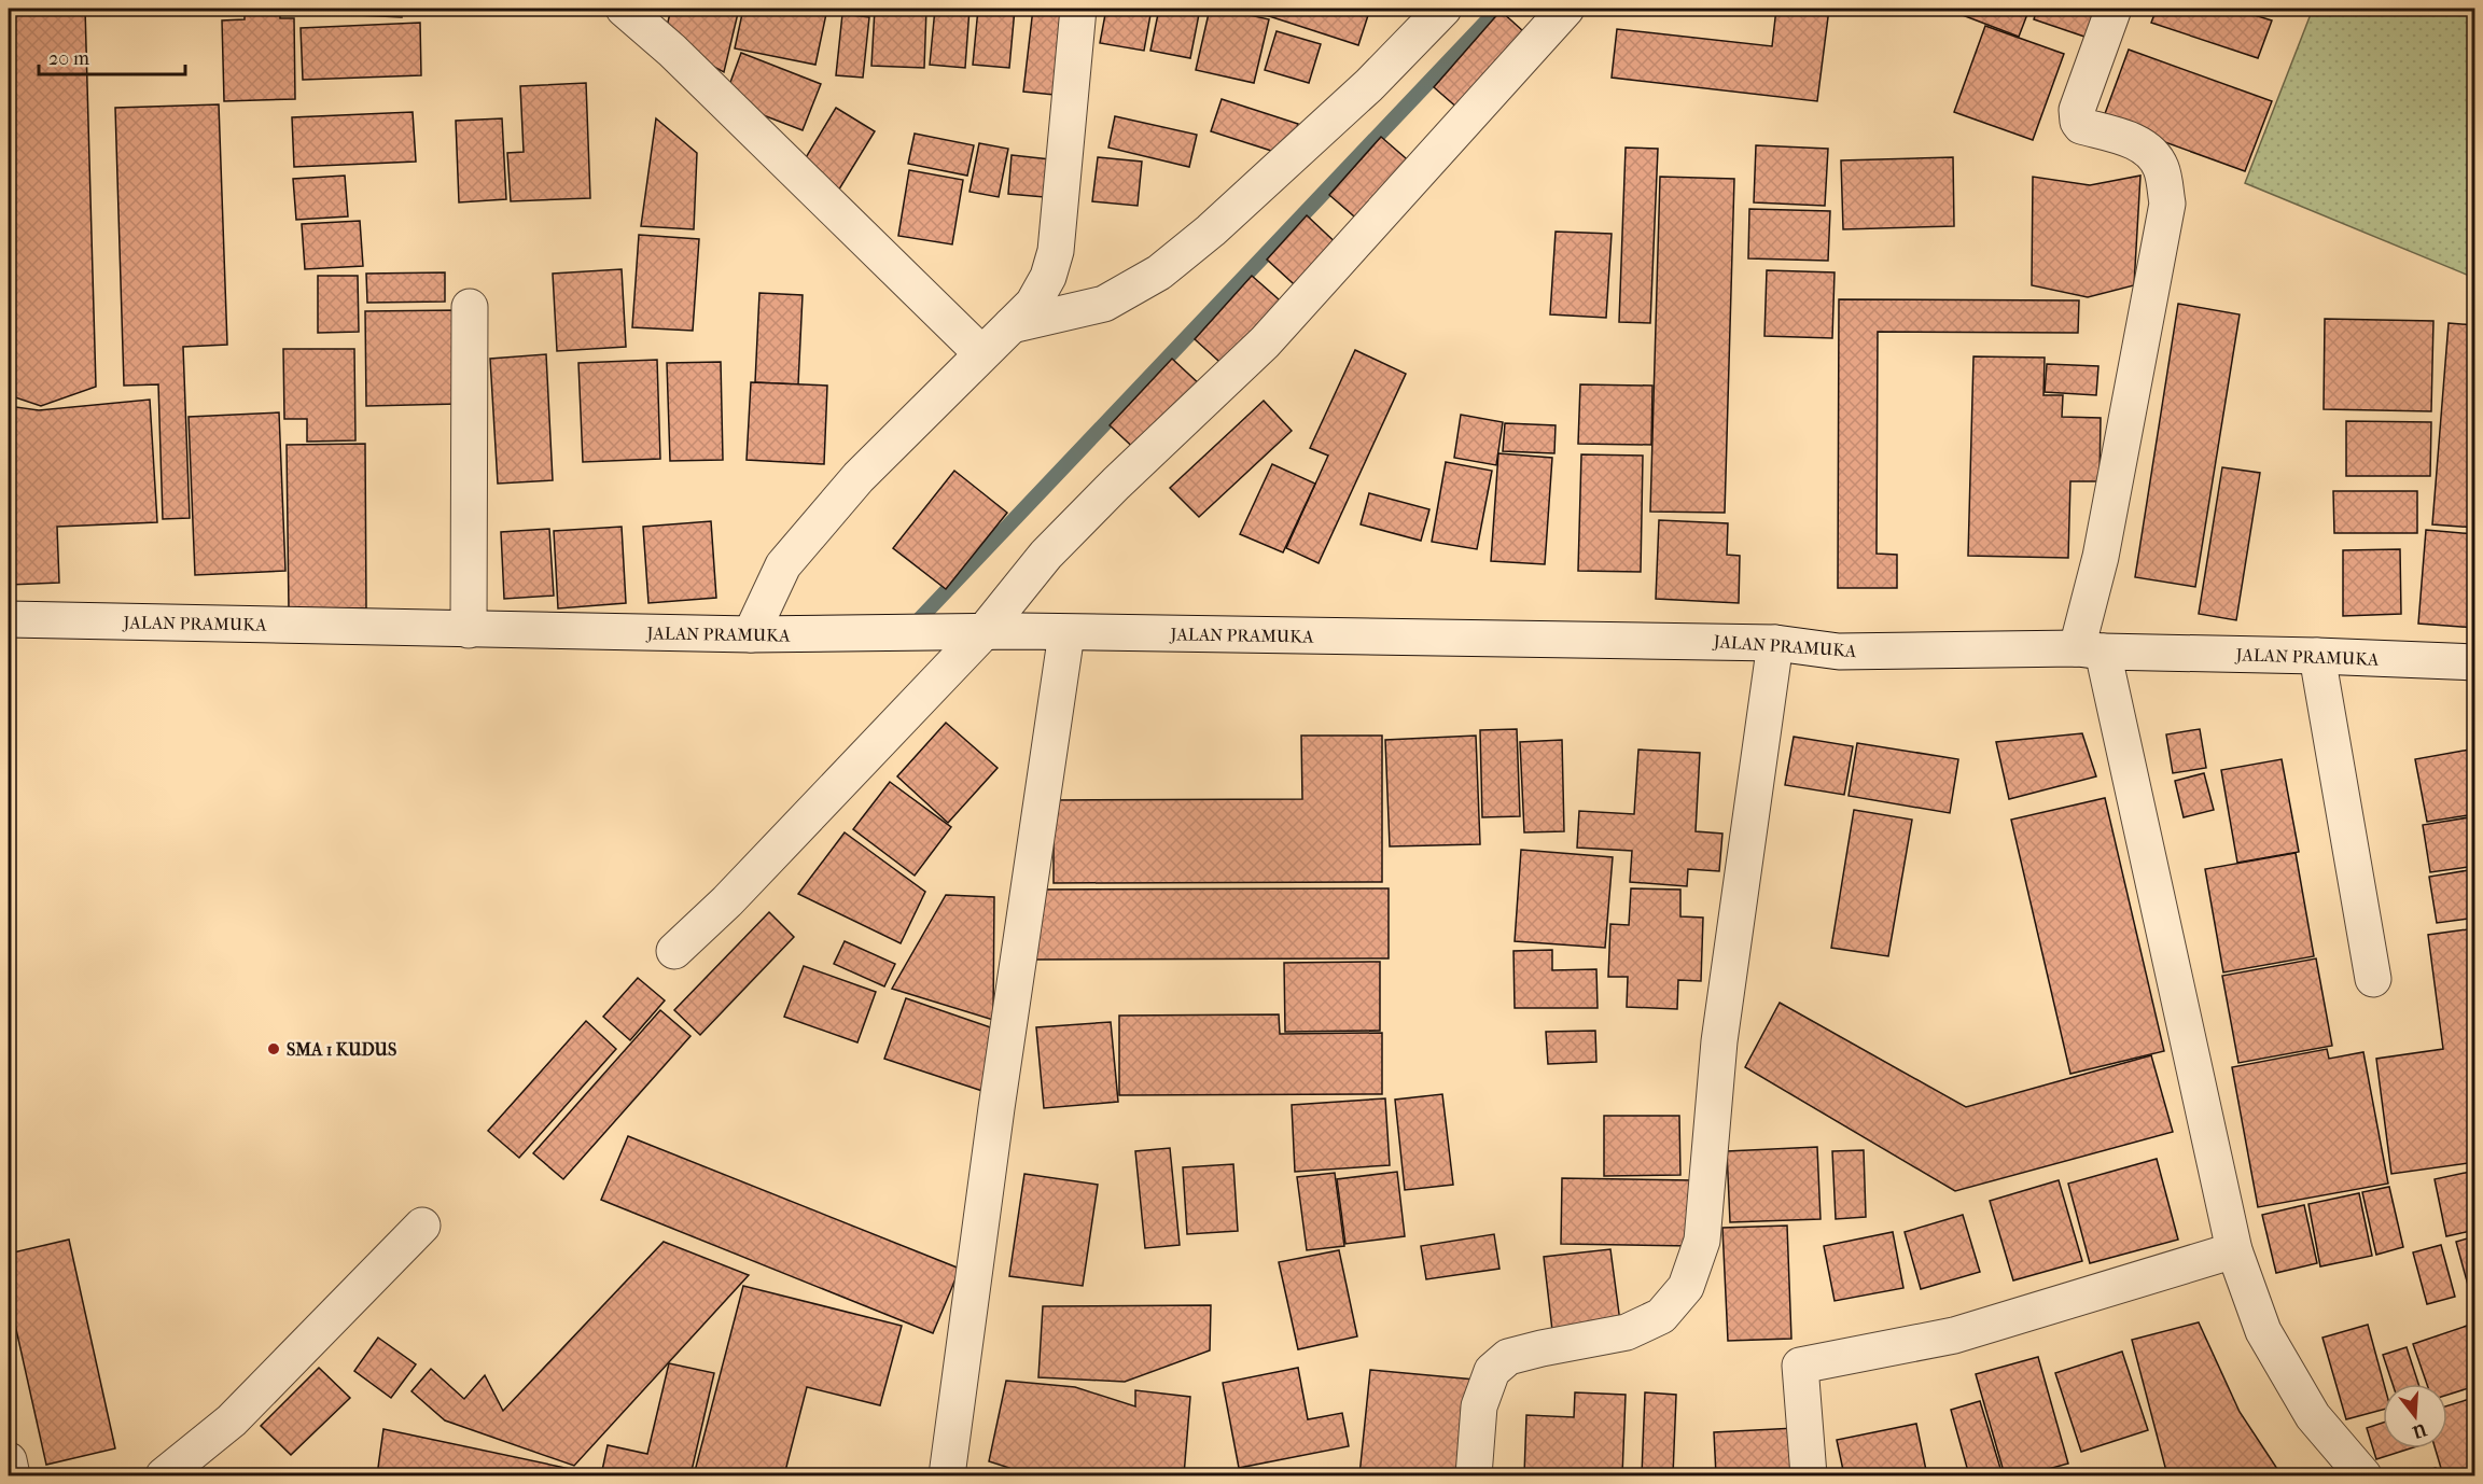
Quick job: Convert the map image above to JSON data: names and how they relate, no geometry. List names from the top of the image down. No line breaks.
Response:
{"streets":{"street":["JALAN PRAMUKA"]},"places":["SMA 1 KUDUS"],"scale_bar":"20 m","north":"bottom"}
